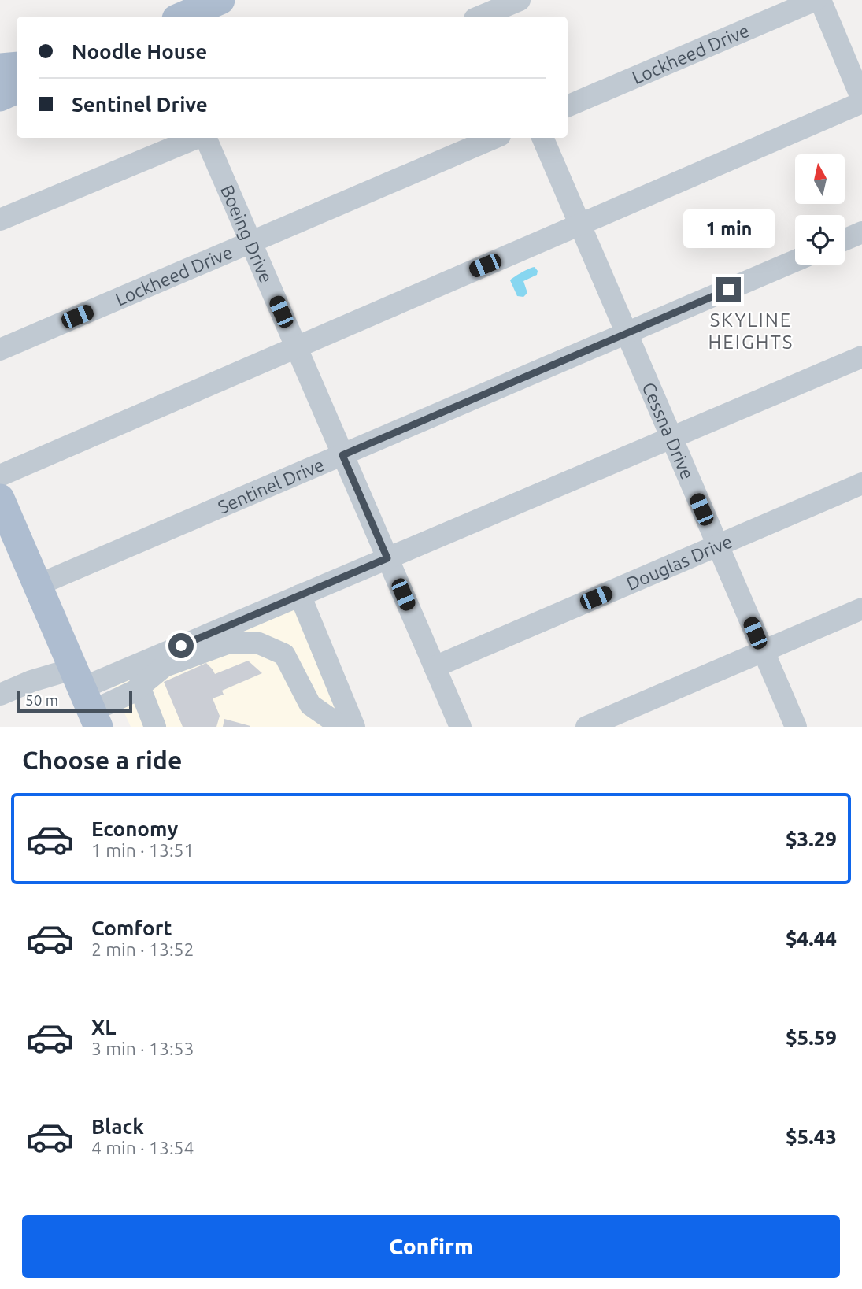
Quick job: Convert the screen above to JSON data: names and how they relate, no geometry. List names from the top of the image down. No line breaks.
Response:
{"streets":{"street":["Lockheed Drive","Boeing Drive","Cessna Drive","Sentinel Drive","Douglas Drive"]},"crossings":[["Lockheed Drive","Boeing Drive"],["Boeing Drive","Sentinel Drive"],["Boeing Drive","Douglas Drive"],["Cessna Drive","Sentinel Drive"],["Cessna Drive","Douglas Drive"]],"districts":["SKYLINE HEIGHTS"],"scale_bar":"50 m","north":"top","page":{"banner":["Noodle House","Sentinel Drive"],"bubble":"1 min","scale":"50 m","heading":"Choose a ride","list":[{"name":"Economy","note":"1 min · 13:51","value":"$3.29"},{"name":"Comfort","note":"2 min · 13:52","value":"$4.44"},{"name":"XL","note":"3 min · 13:53","value":"$5.59"},{"name":"Black","note":"4 min · 13:54","value":"$5.43"}],"buttons":"Confirm"}}
